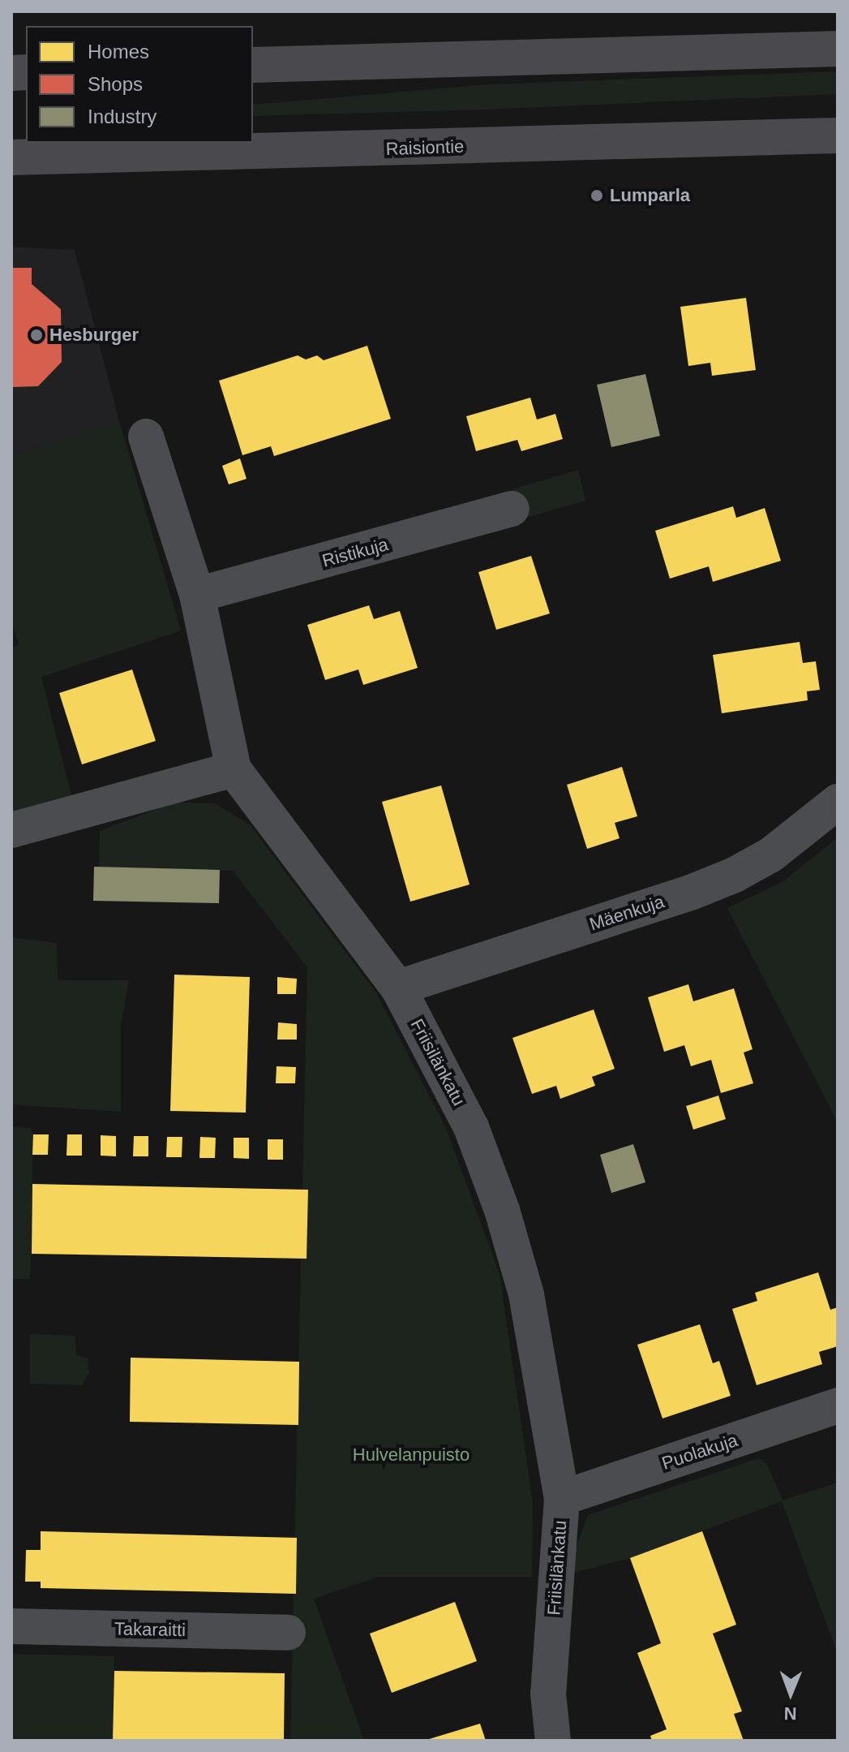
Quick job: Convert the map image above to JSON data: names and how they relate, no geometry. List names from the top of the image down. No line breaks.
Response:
{"streets":{"main road":["Raisiontie"],"street":["Ristikuja","Mäenkuja","Friisilänkatu","Puolakuja","Takaraitti"]},"crossings":[["Mäenkuja","Friisilänkatu"],["Friisilänkatu","Puolakuja"]],"parks":["Hulvelanpuisto"],"places":["Lumparla","Hesburger"],"legend":["Homes","Shops","Industry"],"north":"bottom"}
